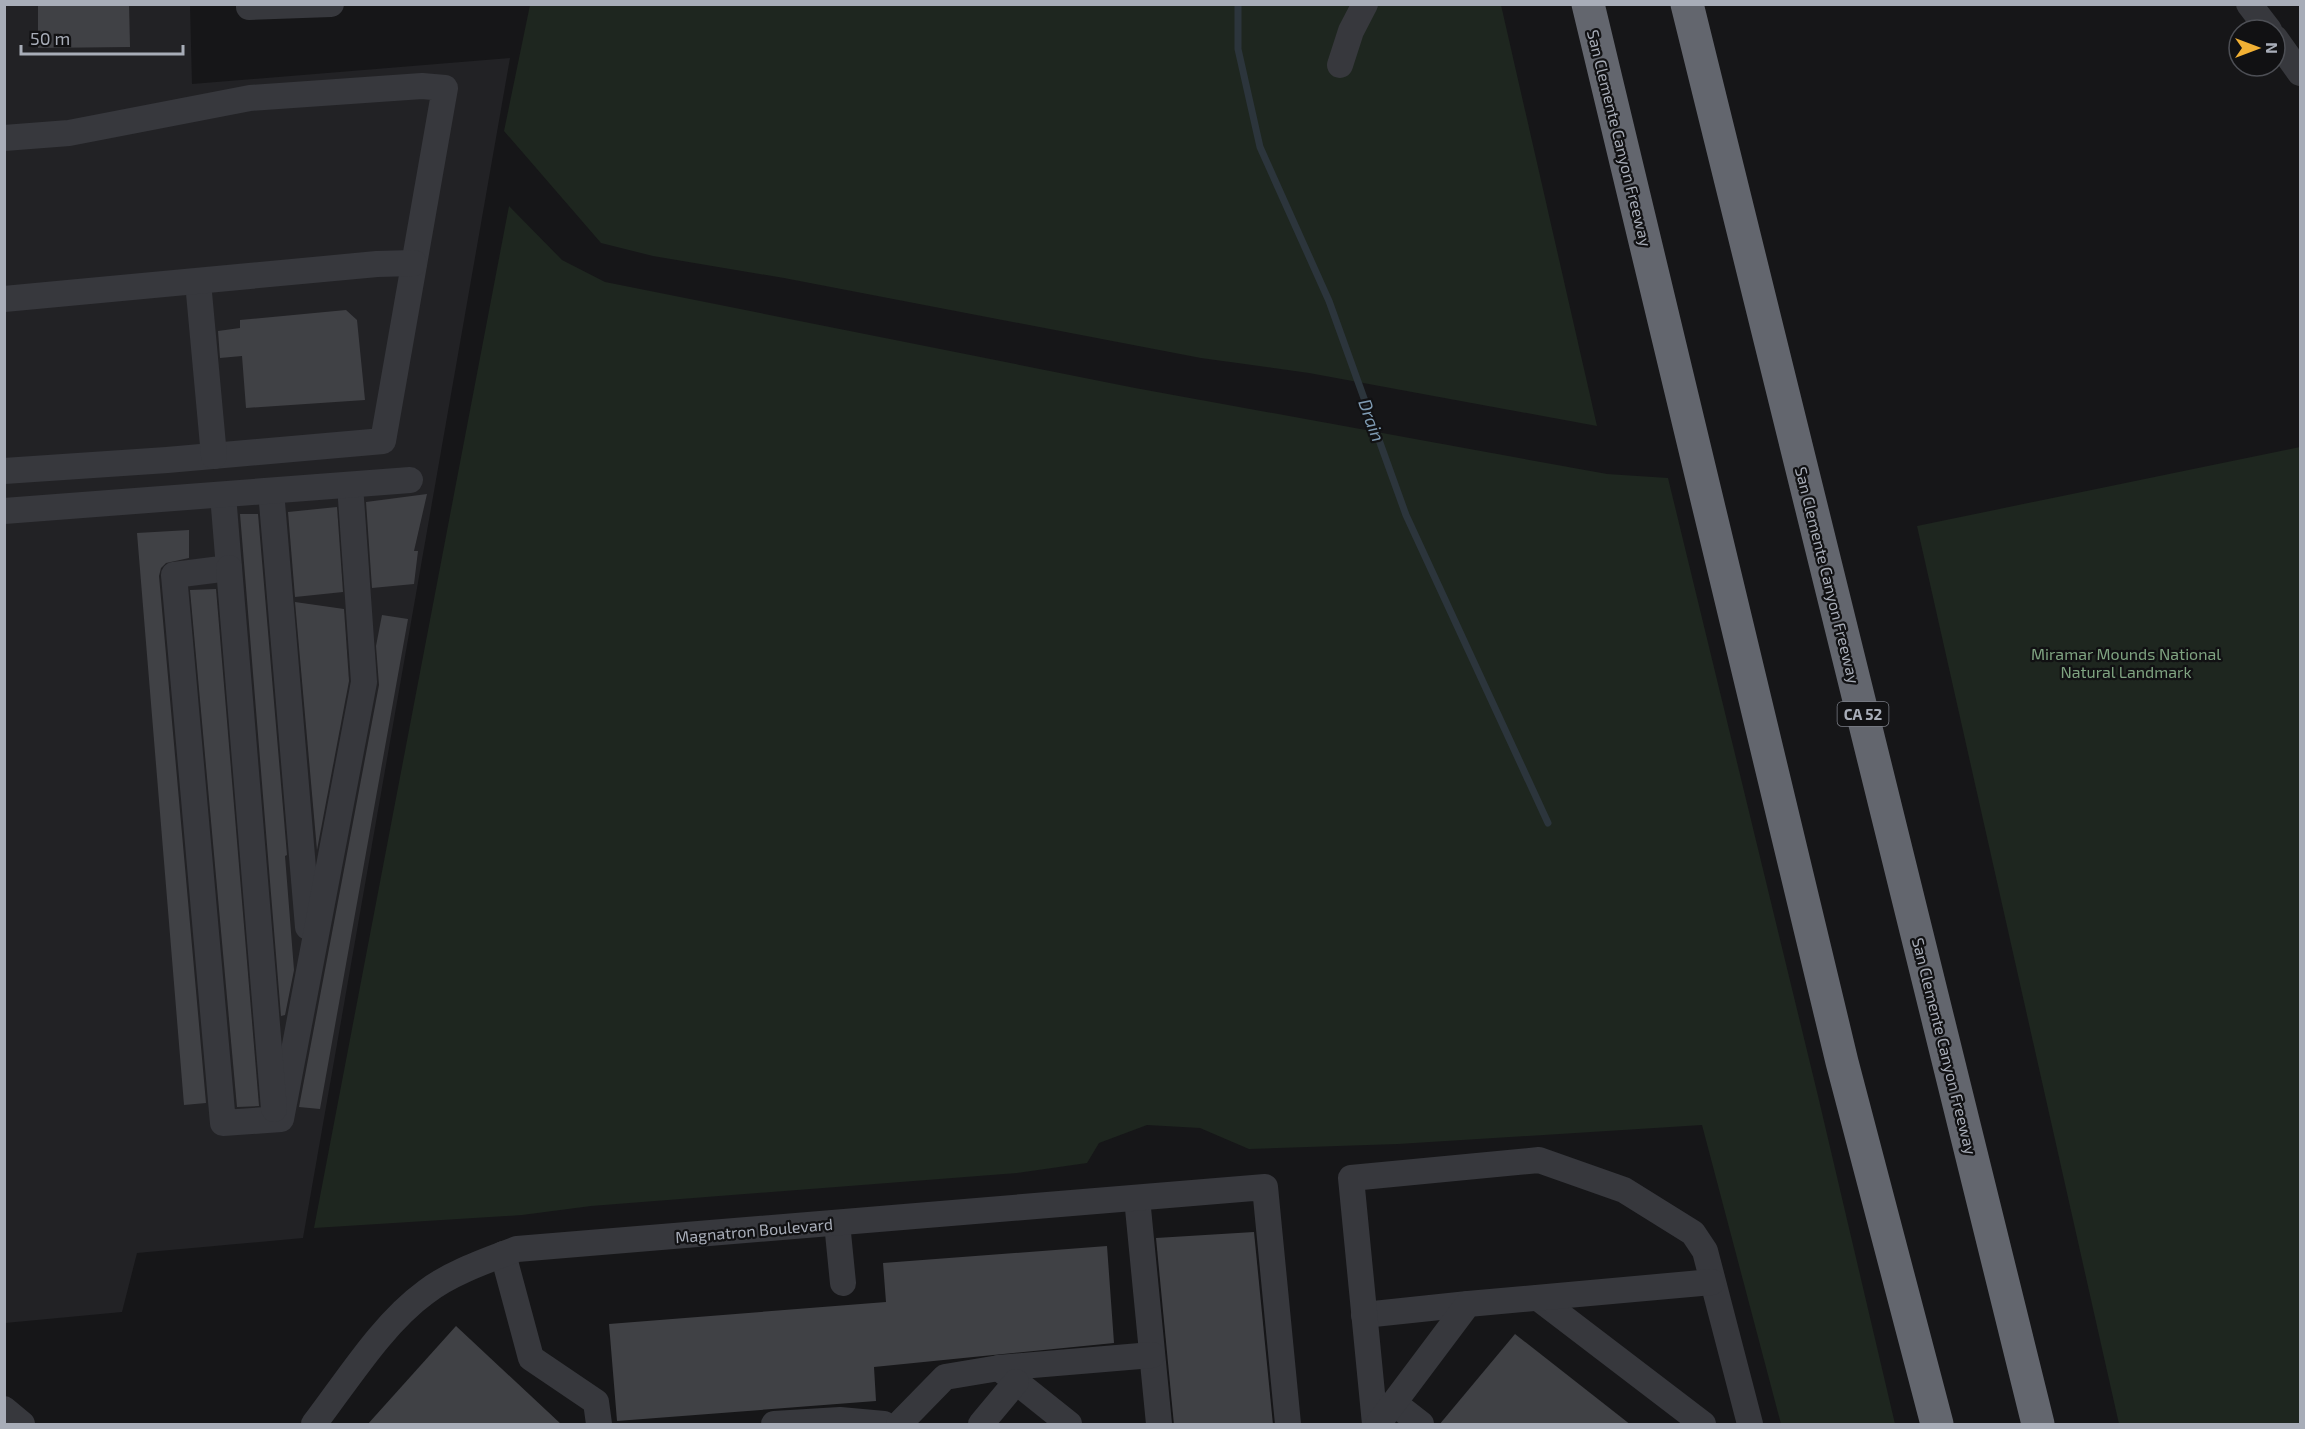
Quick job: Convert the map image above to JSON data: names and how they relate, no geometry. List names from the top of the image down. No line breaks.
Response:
{"streets":{"highway":["San Clemente Canyon Freeway","CA 52"],"street":["Magnatron Boulevard"]},"water":["Drain"],"parks":["Miramar Mounds National Natural Landmark"],"scale_bar":"50 m","north":"right"}
